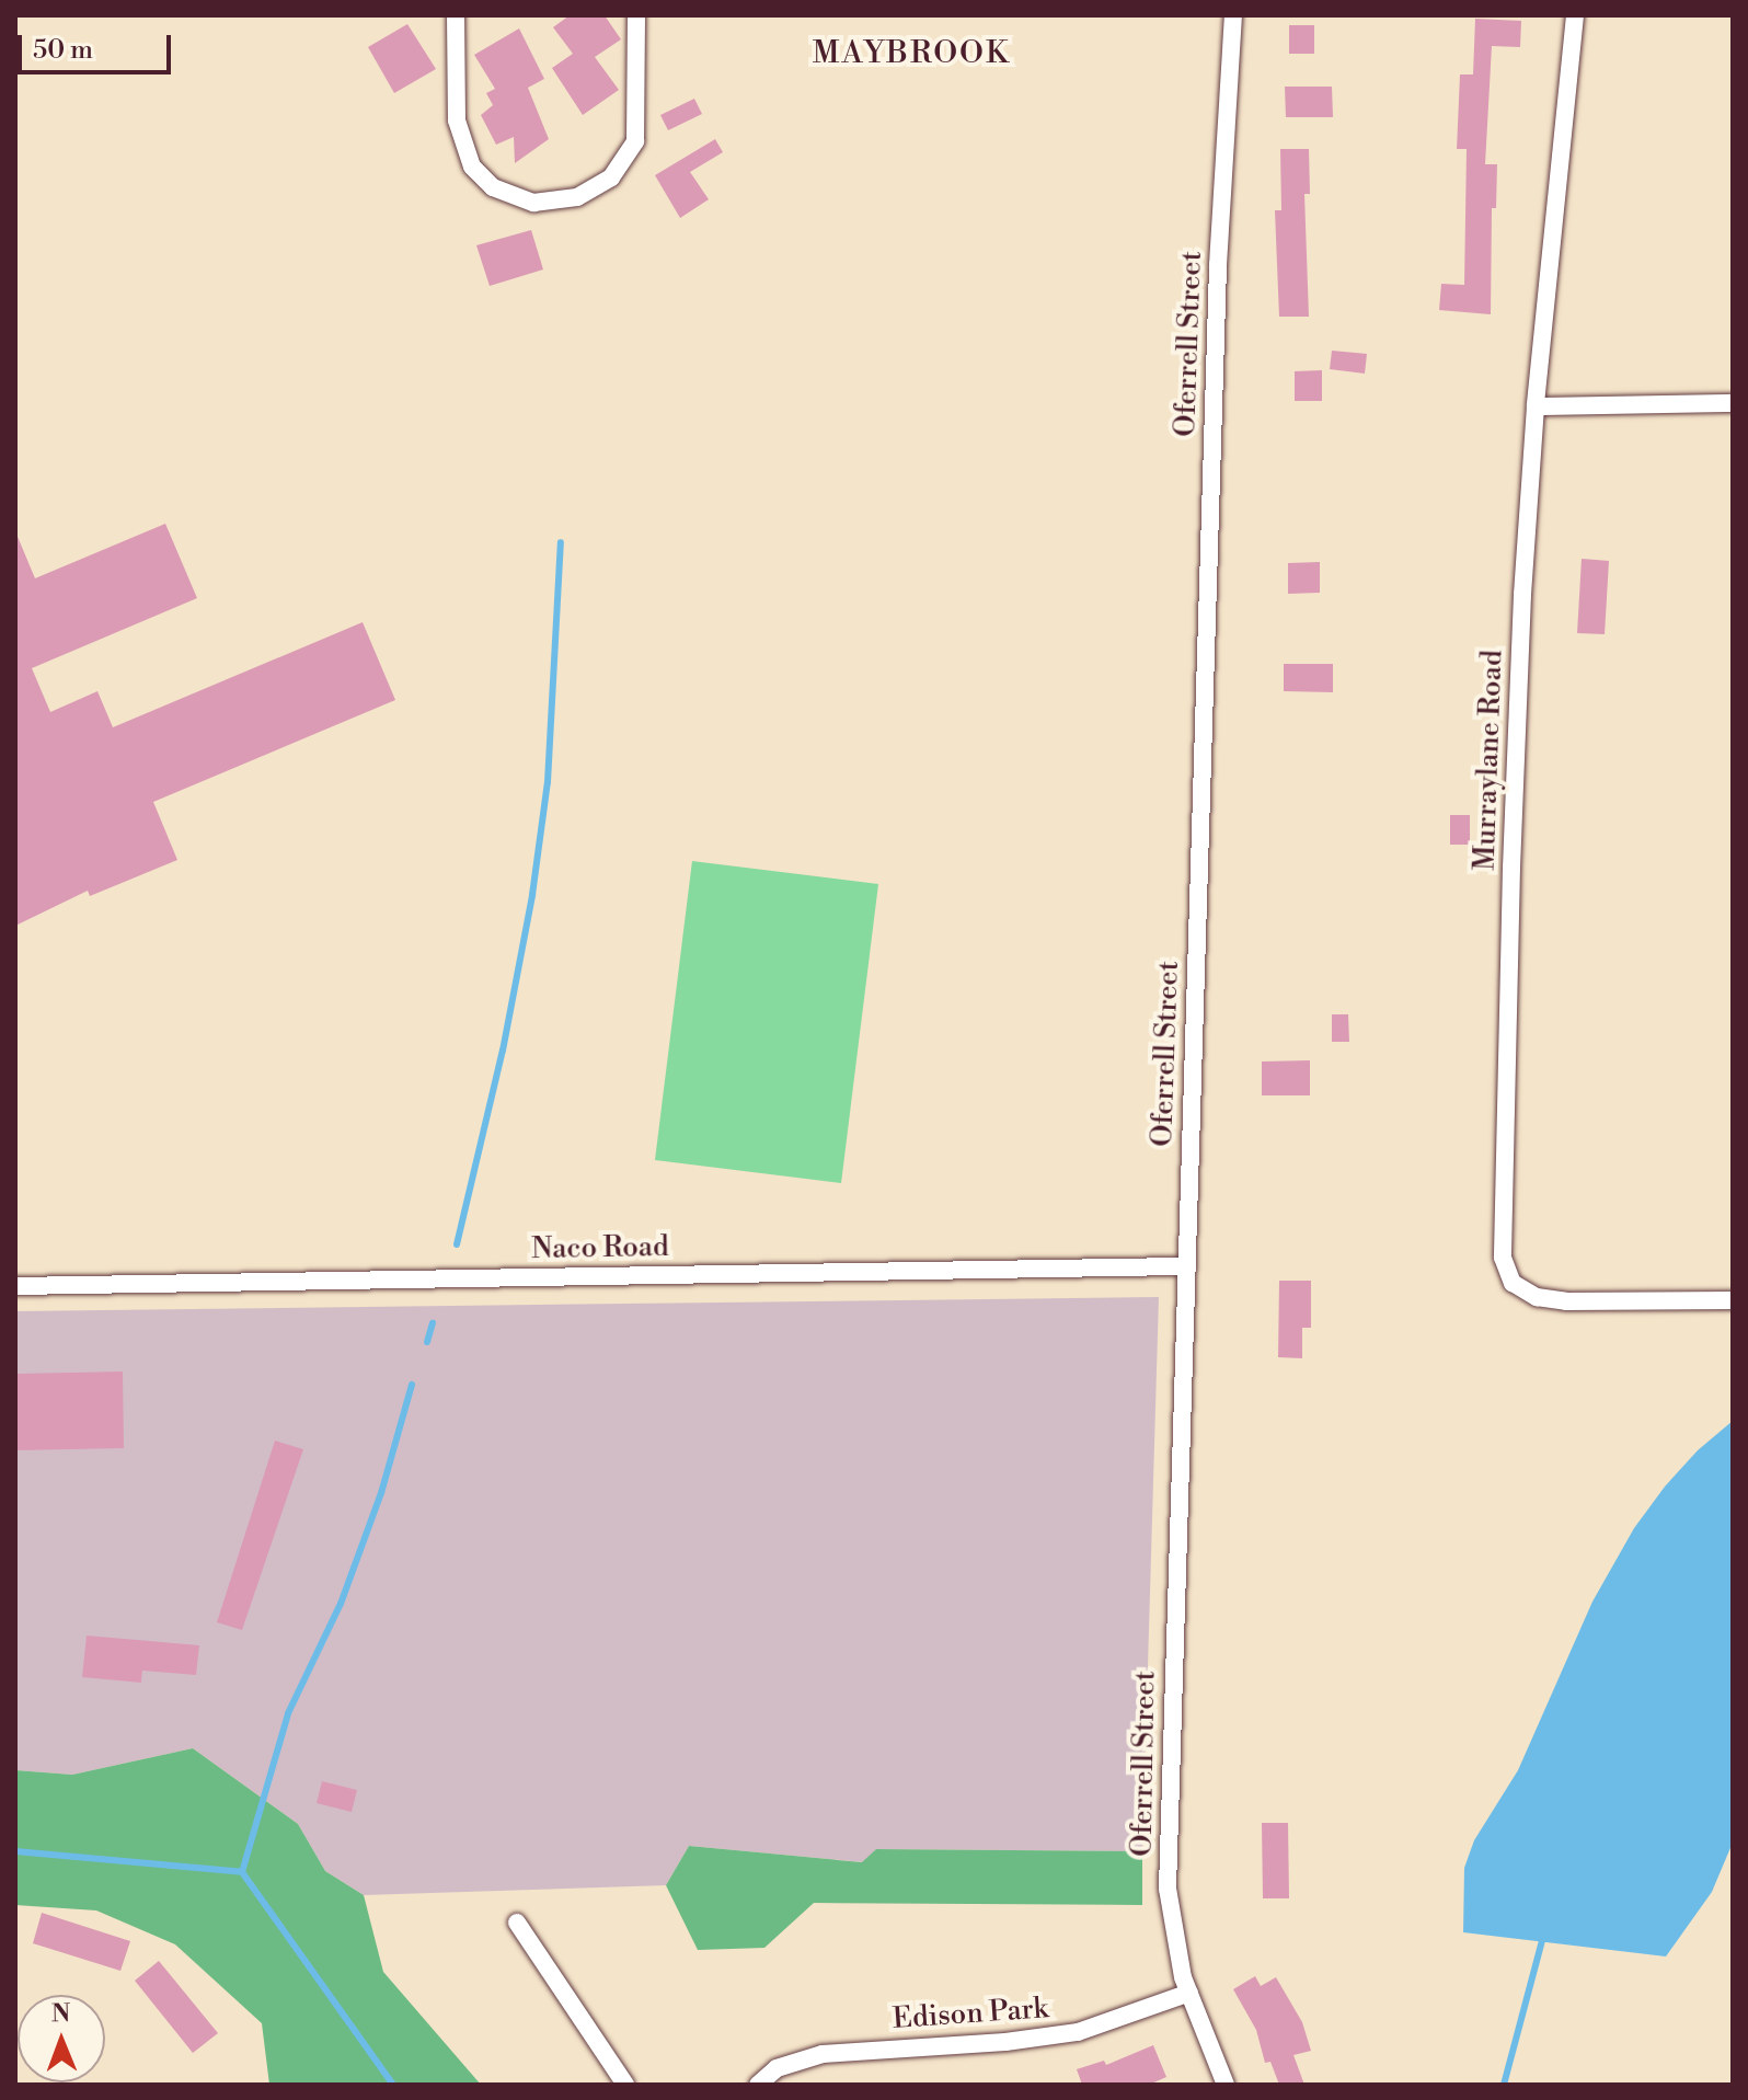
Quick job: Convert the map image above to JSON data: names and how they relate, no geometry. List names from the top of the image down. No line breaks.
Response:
{"streets":{"street":["Oferrell Street","Murraylane Road","Naco Road","Edison Park"]},"crossings":[["Oferrell Street","Naco Road"],["Oferrell Street","Edison Park"]],"districts":["MAYBROOK"],"scale_bar":"50 m","north":"top"}
